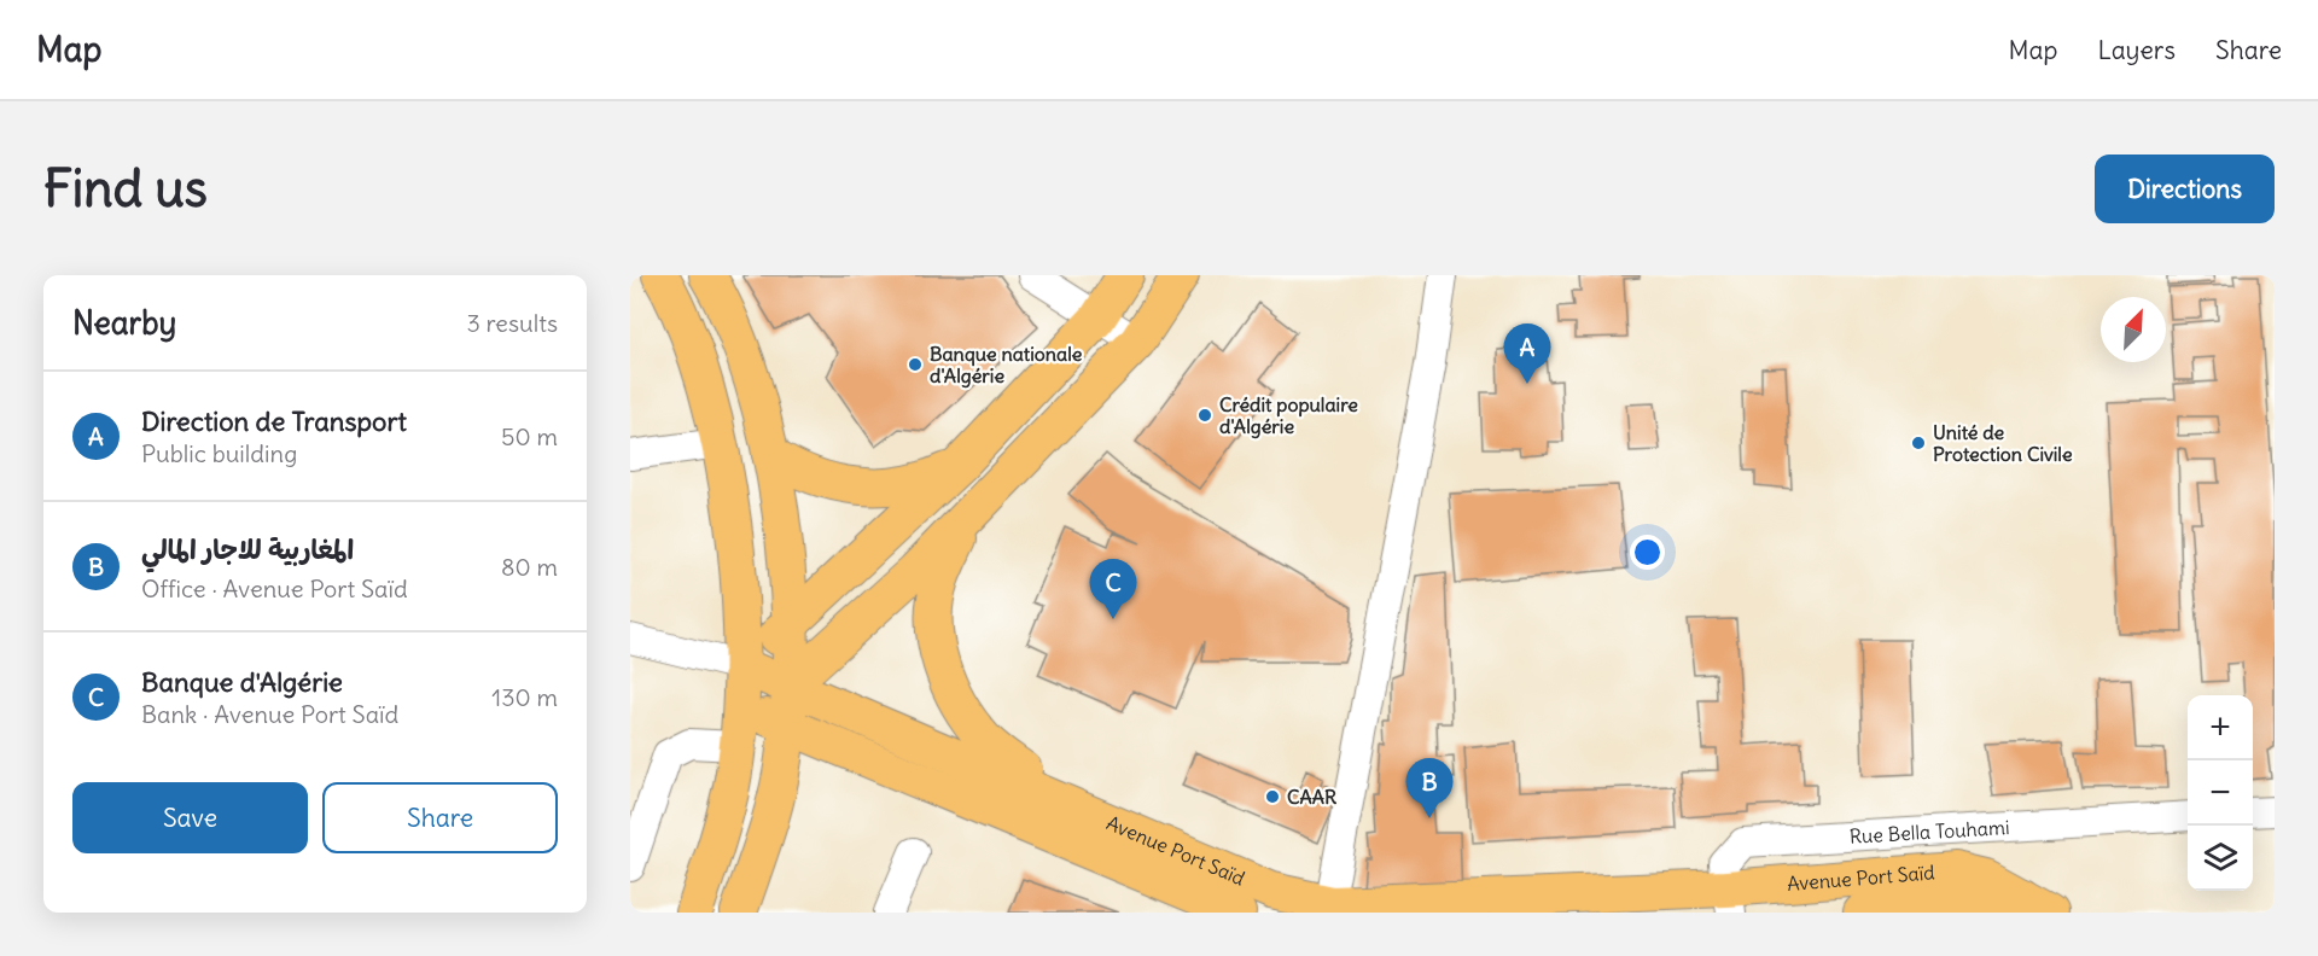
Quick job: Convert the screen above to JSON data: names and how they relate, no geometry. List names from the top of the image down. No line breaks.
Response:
{"streets":{"main road":["Avenue Port Saïd"],"street":["Rue Bella Touhami"]},"crossings":[["Rue Bella Touhami","Avenue Port Saïd"]],"places":["Banque nationale d'Algérie","Crédit populaire d'Algérie","Unité de Protection Civile","CAAR"],"north":"top right","page":{"header":"Map","nav":["Map","Layers","Share"],"buttons":["Directions",["Save","Share"]],"title":"Find us","heading":["Nearby","3 results"],"pins":["A","C","B"],"list":[{"mark":"A","name":"Direction de Transport","note":"Public building","value":"50 m"},{"mark":"B","name":"المغاربية للاجار المالي","note":"Office · Avenue Port Saïd","value":"80 m"},{"mark":"C","name":"Banque d'Algérie","note":"Bank · Avenue Port Saïd","value":"130 m"}],"map_buttons":["+","−"]}}
